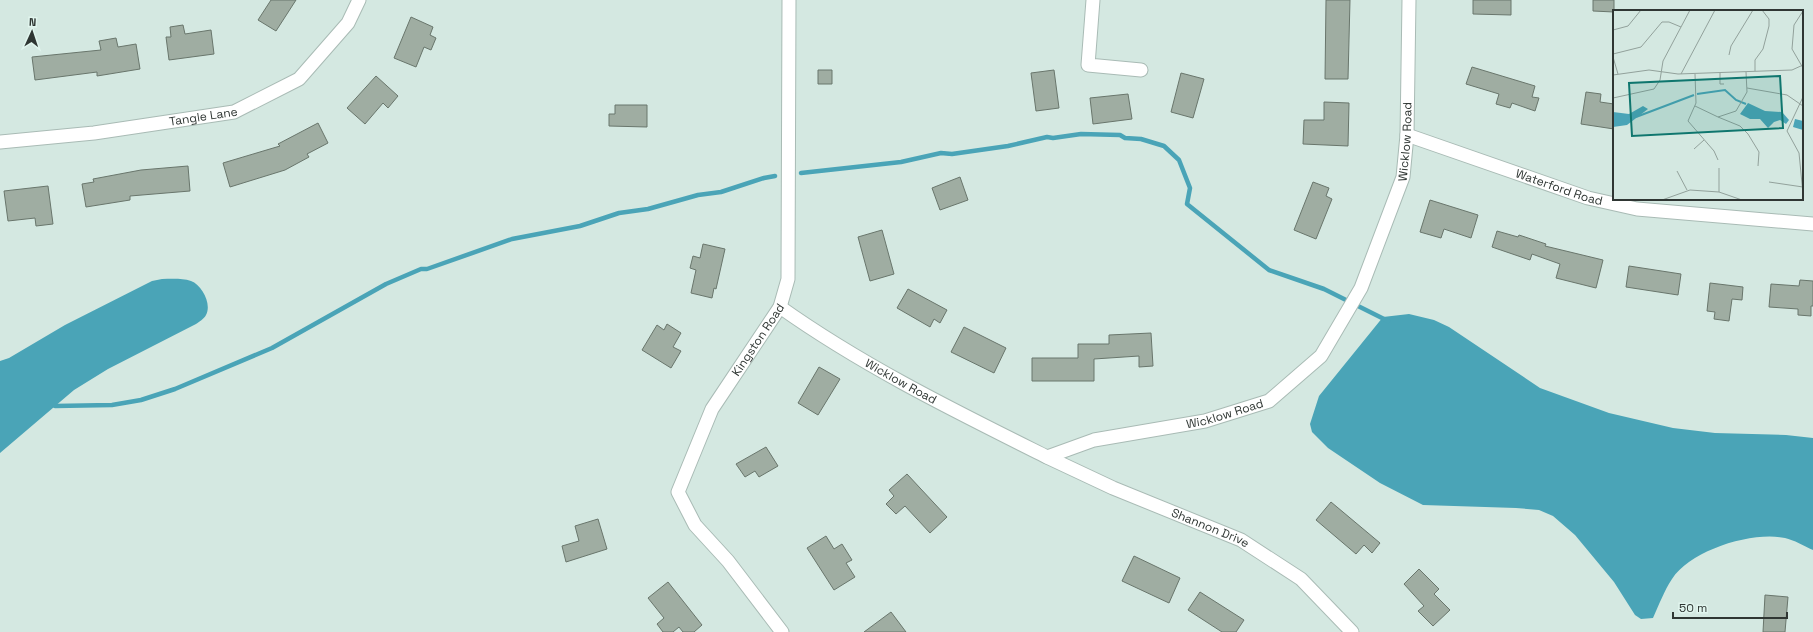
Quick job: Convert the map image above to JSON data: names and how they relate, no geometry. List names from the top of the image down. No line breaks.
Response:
{"streets":{"street":["Tangle Lane","Wicklow Road","Waterford Road","Kingston Road","Shannon Drive"]},"crossings":[["Wicklow Road","Waterford Road"],["Wicklow Road","Kingston Road"],["Wicklow Road","Shannon Drive"]],"scale_bar":"50 m","north":"top"}
